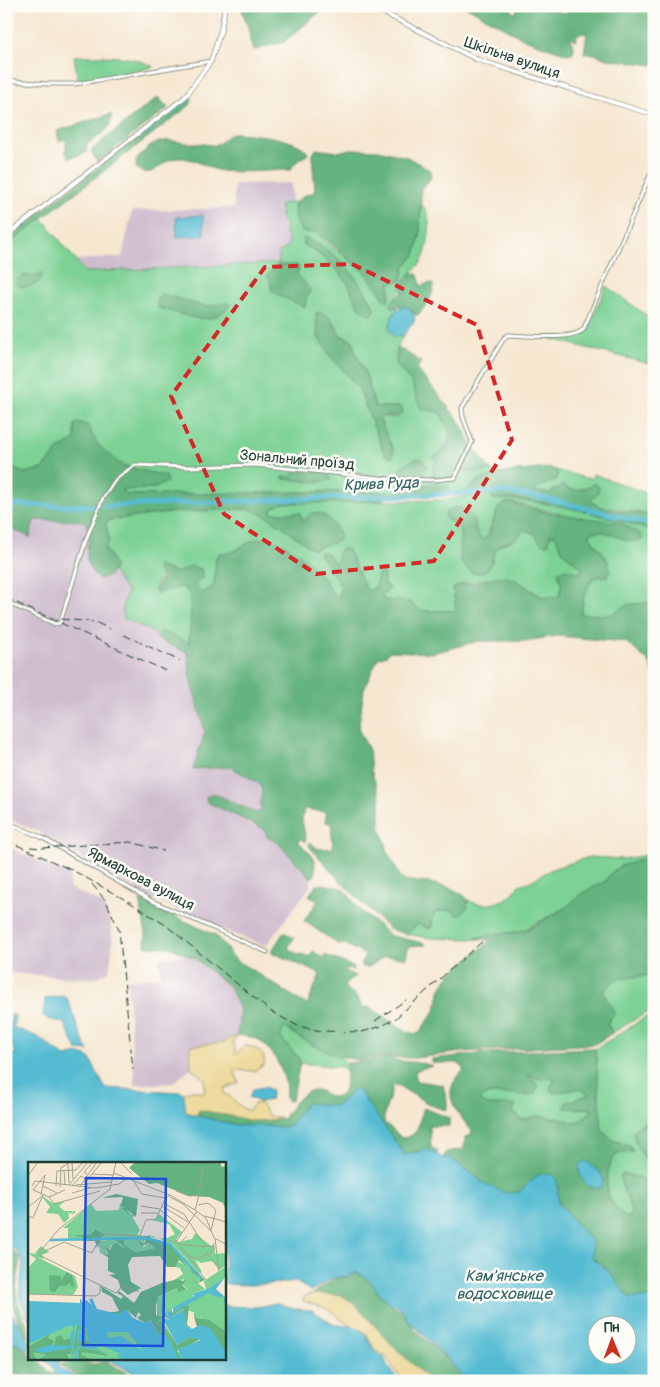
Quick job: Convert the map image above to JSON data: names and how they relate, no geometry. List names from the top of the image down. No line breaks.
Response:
{"streets":{"main road":["Шкільна вулиця"],"street":["Зональний проїзд","Ярмаркова вулиця"]},"water":["Крива Руда","Кам'янське водосховище"],"north":"top"}
